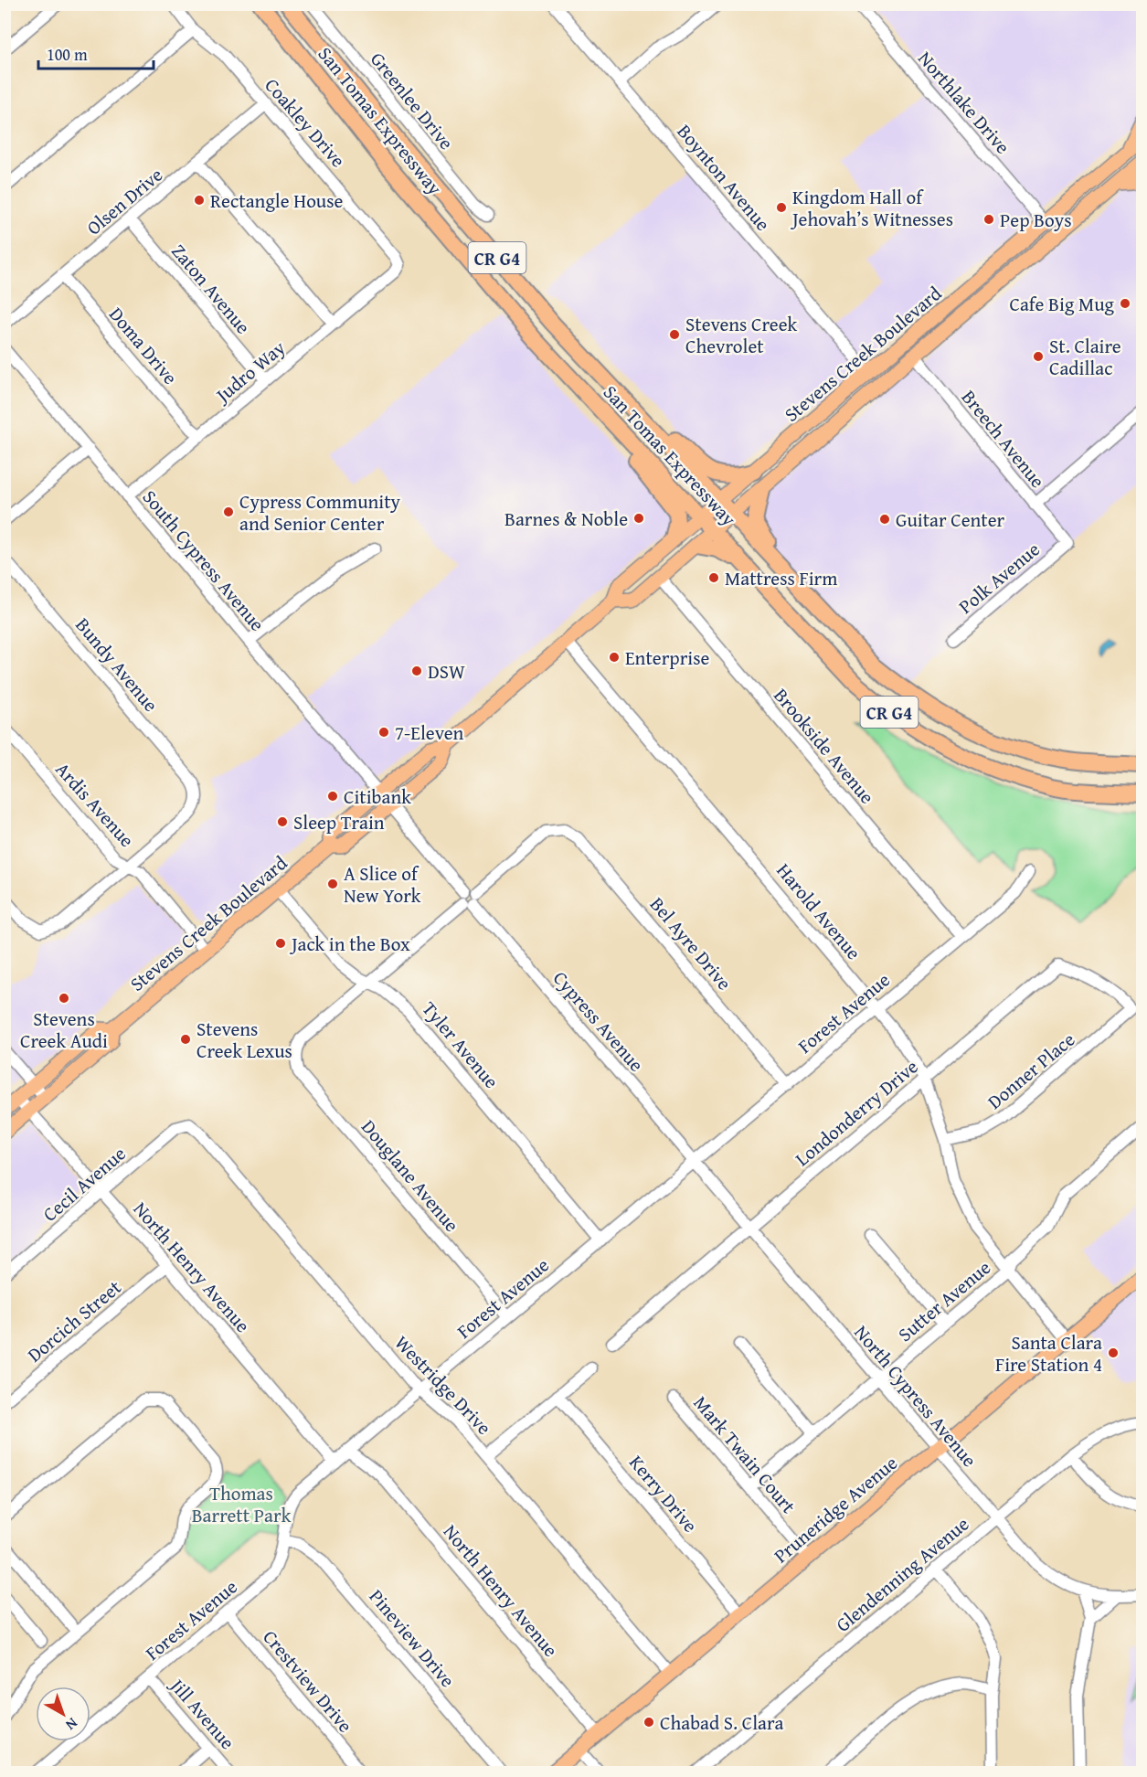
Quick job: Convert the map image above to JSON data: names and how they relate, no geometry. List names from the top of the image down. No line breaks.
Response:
{"streets":{"highway":["San Tomas Expressway","CR G4"],"main road":["Stevens Creek Boulevard","Pruneridge Avenue"],"street":["Greenlee Drive","Northlake Drive","Coakley Drive","Boynton Avenue","Olsen Drive","Zaton Avenue","Doma Drive","Judro Way","Breech Avenue","South Cypress Avenue","Polk Avenue","Bundy Avenue","Brookside Avenue","Ardis Avenue","Harold Avenue","Bel Ayre Drive","Forest Avenue","Cypress Avenue","Tyler Avenue","Donner Place","Londonderry Drive","Douglane Avenue","Cecil Avenue","North Henry Avenue","Sutter Avenue","Dorcich Street","Westridge Drive","North Cypress Avenue","Mark Twain Court","Kerry Drive","Glendenning Avenue","Pineview Drive","Crestview Drive","Jill Avenue"]},"crossings":[["Northlake Drive","Stevens Creek Boulevard"],["San Tomas Expressway","Stevens Creek Boulevard"],["Coakley Drive","Olsen Drive"],["Coakley Drive","Judro Way"],["Boynton Avenue","Stevens Creek Boulevard"],["Olsen Drive","Zaton Avenue"],["Olsen Drive","Doma Drive"],["Zaton Avenue","Judro Way"],["Doma Drive","Judro Way"],["Stevens Creek Boulevard","Breech Avenue"],["Stevens Creek Boulevard","South Cypress Avenue"],["Stevens Creek Boulevard","Brookside Avenue"],["Stevens Creek Boulevard","Ardis Avenue"],["Stevens Creek Boulevard","Harold Avenue"],["Stevens Creek Boulevard","Tyler Avenue"],["Stevens Creek Boulevard","North Henry Avenue"],["Judro Way","South Cypress Avenue"],["Breech Avenue","Polk Avenue"],["Bundy Avenue","Ardis Avenue"],["Brookside Avenue","Forest Avenue"],["Harold Avenue","Forest Avenue"],["Harold Avenue","Donner Place"],["Harold Avenue","Londonderry Drive"],["Harold Avenue","Sutter Avenue"],["Harold Avenue","Pruneridge Avenue"],["Bel Ayre Drive","Forest Avenue"],["Bel Ayre Drive","Cypress Avenue"],["Forest Avenue","Cypress Avenue"],["Forest Avenue","Tyler Avenue"],["Forest Avenue","Douglane Avenue"],["Forest Avenue","North Henry Avenue"],["Forest Avenue","Westridge Drive"],["Forest Avenue","North Cypress Avenue"],["Forest Avenue","Pineview Drive"],["Forest Avenue","Crestview Drive"],["Forest Avenue","Jill Avenue"],["Cypress Avenue","North Cypress Avenue"],["Tyler Avenue","Douglane Avenue"],["Donner Place","Londonderry Drive"],["Londonderry Drive","North Cypress Avenue"],["Cecil Avenue","North Henry Avenue"],["Cecil Avenue","Westridge Drive"],["North Henry Avenue","Dorcich Street"],["North Henry Avenue","Pruneridge Avenue"],["Sutter Avenue","North Cypress Avenue"],["Sutter Avenue","Mark Twain Court"],["Westridge Drive","Pruneridge Avenue"],["North Cypress Avenue","Pruneridge Avenue"],["North Cypress Avenue","Glendenning Avenue"],["Mark Twain Court","Pruneridge Avenue"],["Kerry Drive","Pruneridge Avenue"]],"parks":["Thomas Barrett Park"],"places":["Rectangle House","Kingdom Hall of Jehovah’s Witnesses","Pep Boys","Cafe Big Mug","Stevens Creek Chevrolet","St. Claire Cadillac","Cypress Community and Senior Center","Barnes & Noble","Guitar Center","Mattress Firm","Enterprise","DSW","7-Eleven","Citibank","Sleep Train","A Slice of New York","Jack in the Box","Stevens Creek Audi","Stevens Creek Lexus","Santa Clara Fire Station 4","Chabad S. Clara"],"scale_bar":"100 m","north":"bottom right"}
